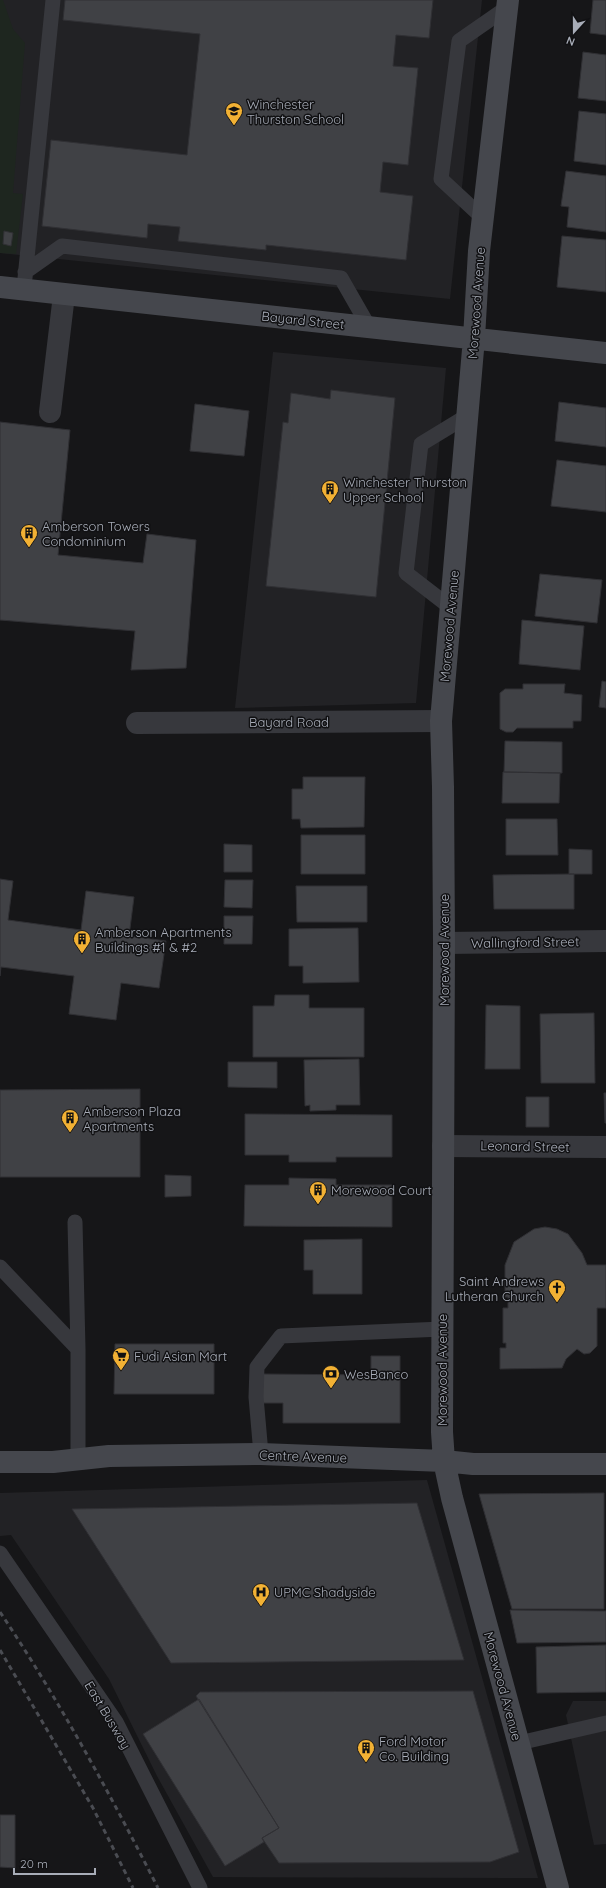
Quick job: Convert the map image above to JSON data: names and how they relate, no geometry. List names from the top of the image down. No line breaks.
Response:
{"streets":{"main road":["Morewood Avenue","Bayard Street","Centre Avenue"],"street":["Bayard Road","Wallingford Street","Leonard Street"],"lane":["East Busway"]},"crossings":[["Morewood Avenue","Bayard Street"],["Morewood Avenue","Bayard Road"],["Morewood Avenue","Wallingford Street"],["Morewood Avenue","Leonard Street"],["Morewood Avenue","Centre Avenue"]],"places":{"school or university":["Winchester Thurston School"],"building":["Winchester Thurston Upper School","Amberson Towers Condominium","Amberson Apartments Buildings #1 & #2","Amberson Plaza Apartments","Morewood Court","Ford Motor Co. Building"],"church":["Saint Andrews Lutheran Church"],"supermarket":["Fudi Asian Mart"],"bank":["WesBanco"],"hospital":["UPMC Shadyside"]},"scale_bar":"20 m","north":"bottom"}
